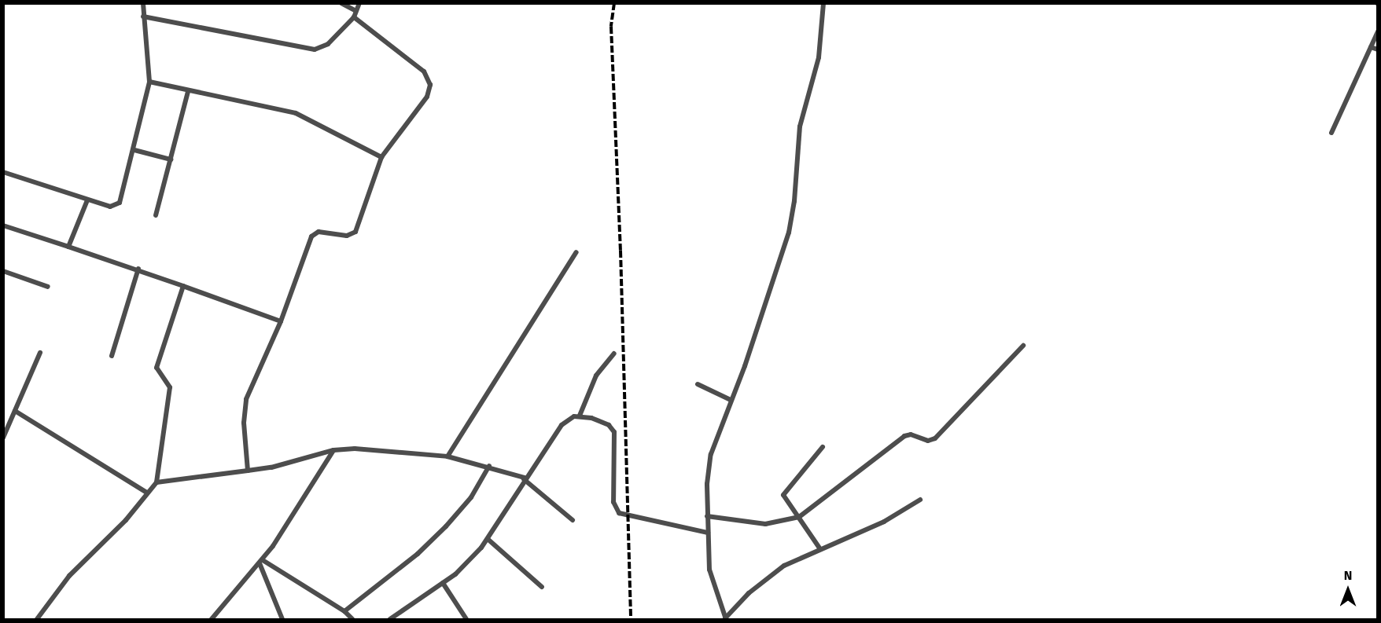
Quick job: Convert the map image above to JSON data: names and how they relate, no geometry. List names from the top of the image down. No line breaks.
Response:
{"north":"top"}
